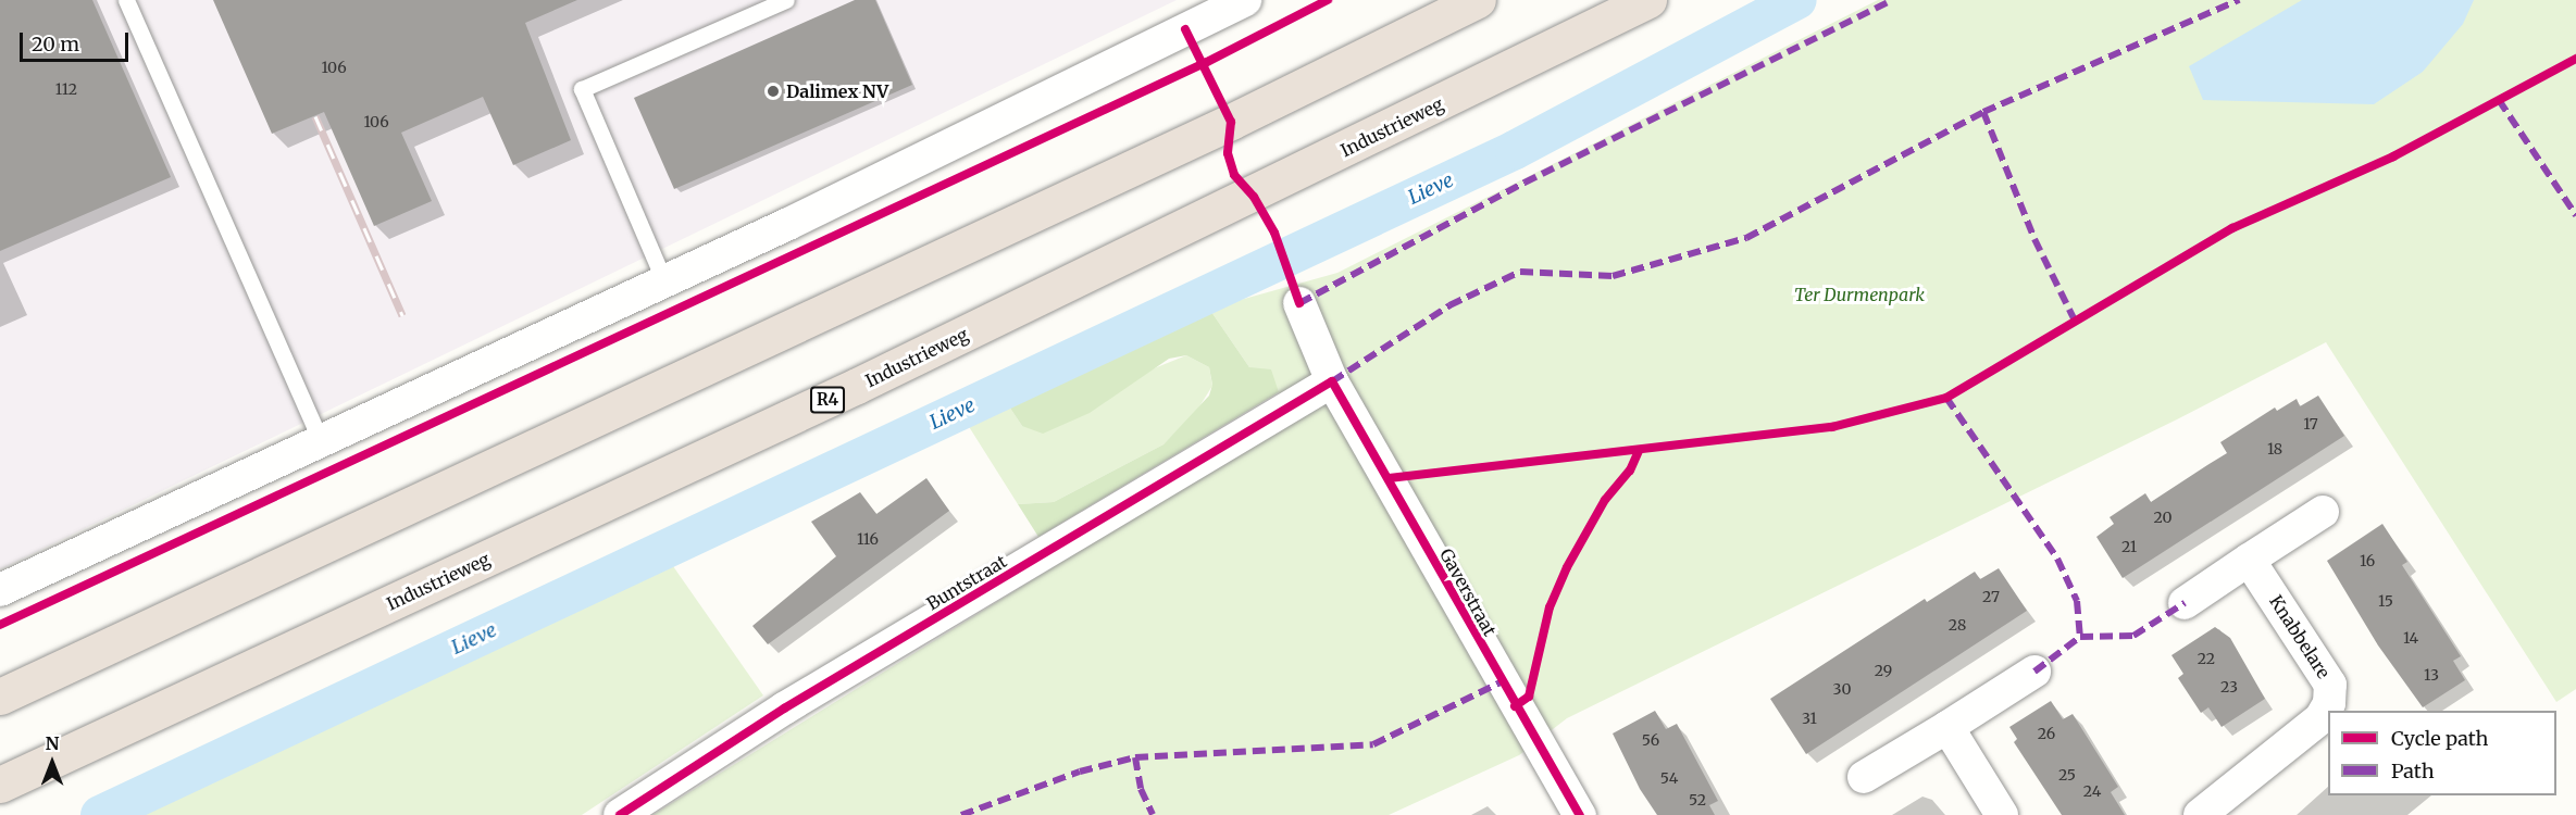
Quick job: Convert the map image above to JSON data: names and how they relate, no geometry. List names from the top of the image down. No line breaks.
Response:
{"streets":{"highway":["Industrieweg","R4"],"street":["Buntstraat","Gaverstraat","Knabbelare"]},"crossings":[["Buntstraat","Gaverstraat"]],"water":["Lieve"],"parks":["Ter Durmenpark"],"places":["Dalimex NV"],"house_numbers":["106","112","106","17","18","20","116","21","16","27","15","28","14","22","29","13","23","30","31","26","56","25","54","24","52"],"legend":["Cycle path","Path"],"scale_bar":"20 m","north":"top"}
